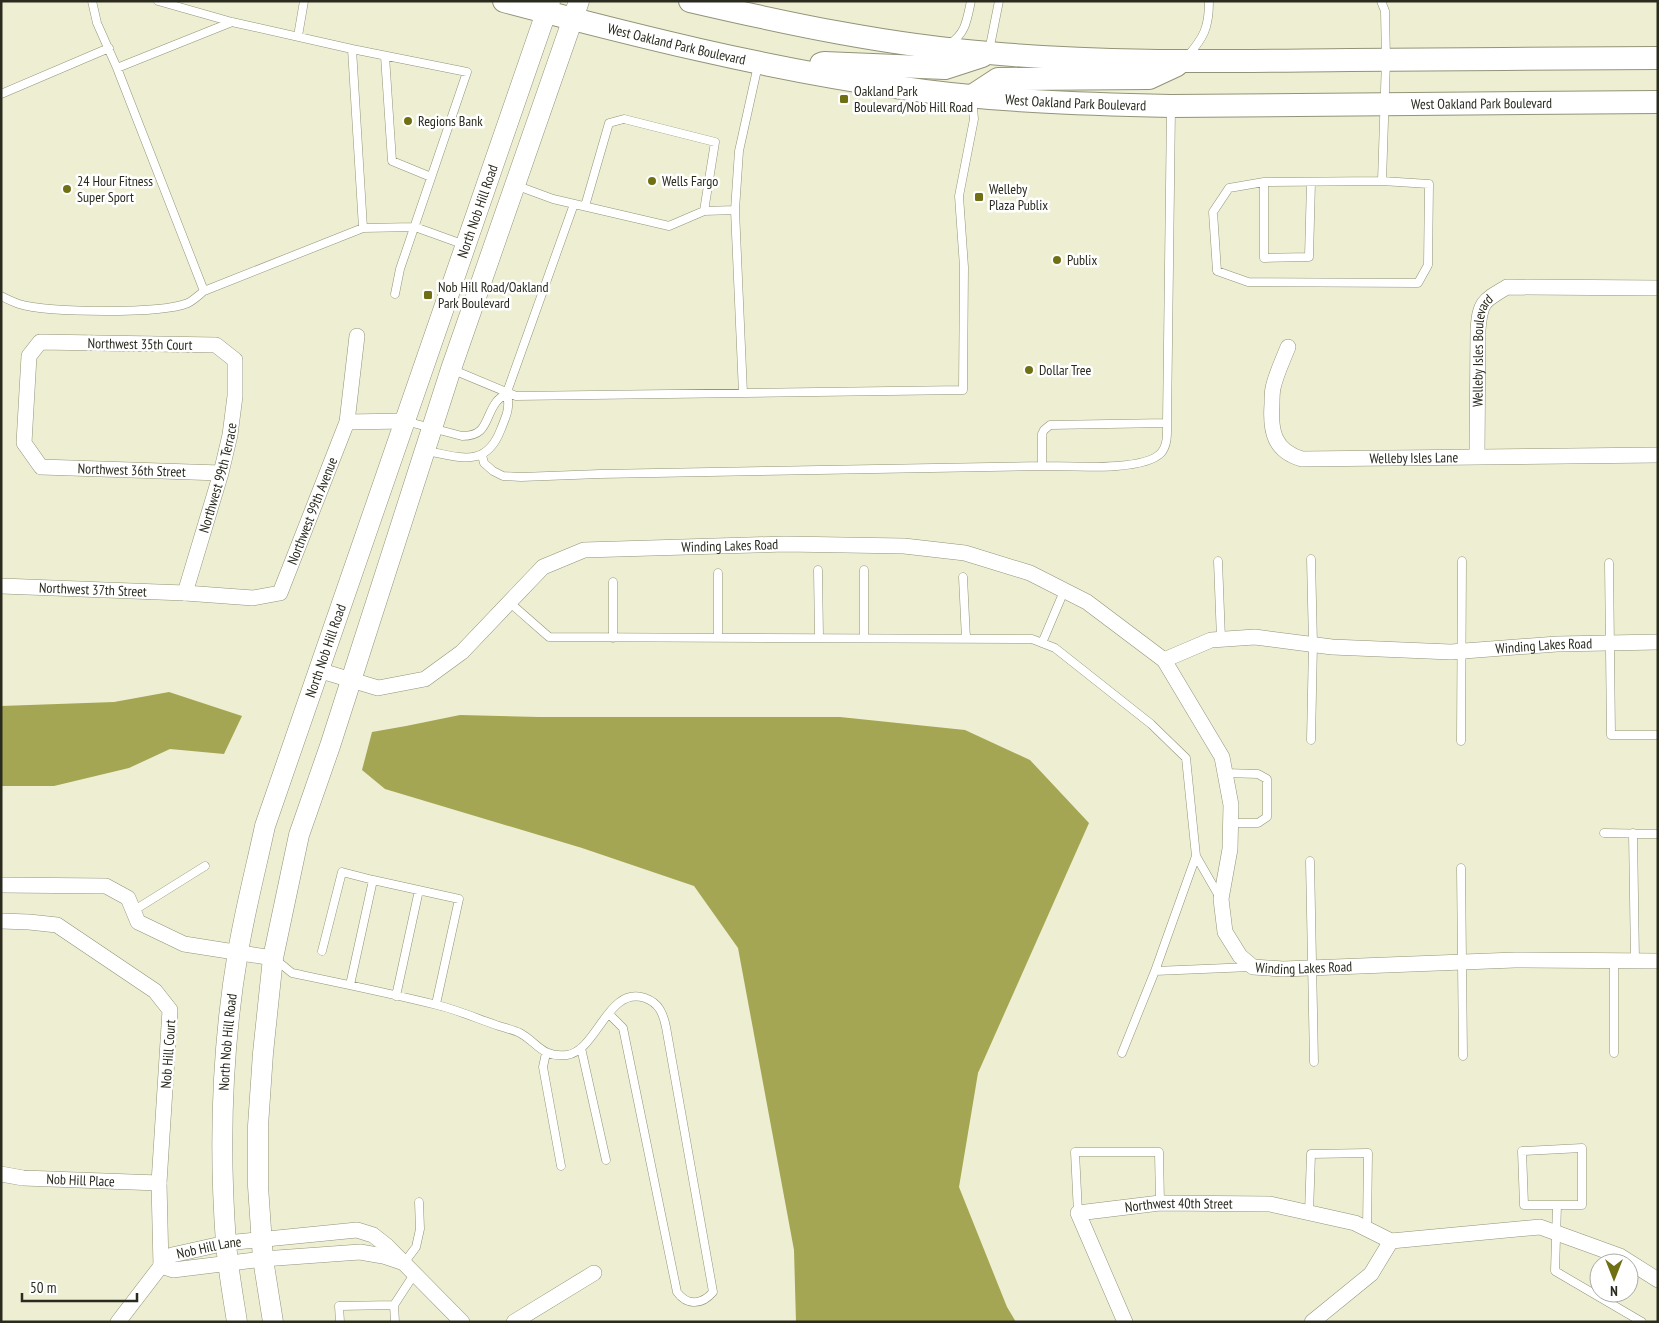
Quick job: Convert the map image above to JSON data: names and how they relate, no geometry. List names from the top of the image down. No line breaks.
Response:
{"streets":{"main road":["West Oakland Park Boulevard","North Nob Hill Road"],"street":["Northwest 35th Court","Welleby Isles Boulevard","Welleby Isles Lane","Northwest 36th Street","Northwest 99th Terrace","Northwest 99th Avenue","Winding Lakes Road","Northwest 37th Street","Nob Hill Court","Nob Hill Place","Northwest 40th Street","Nob Hill Lane"]},"crossings":[["West Oakland Park Boulevard","North Nob Hill Road"],["North Nob Hill Road","Winding Lakes Road"],["North Nob Hill Road","Nob Hill Lane"],["Northwest 35th Court","Northwest 36th Street"],["Northwest 35th Court","Northwest 99th Terrace"],["Welleby Isles Boulevard","Welleby Isles Lane"],["Northwest 36th Street","Northwest 99th Terrace"],["Northwest 99th Terrace","Northwest 99th Avenue"],["Northwest 99th Terrace","Northwest 37th Street"],["Northwest 99th Avenue","Northwest 37th Street"],["Nob Hill Court","Nob Hill Place"],["Nob Hill Court","Nob Hill Lane"]],"places":{"transit":["Oakland Park Boulevard/Nob Hill Road","Welleby Plaza Publix","Nob Hill Road/Oakland Park Boulevard"],"other":["Regions Bank","Wells Fargo","24 Hour Fitness Super Sport","Publix","Dollar Tree"]},"scale_bar":"50 m","north":"bottom"}
